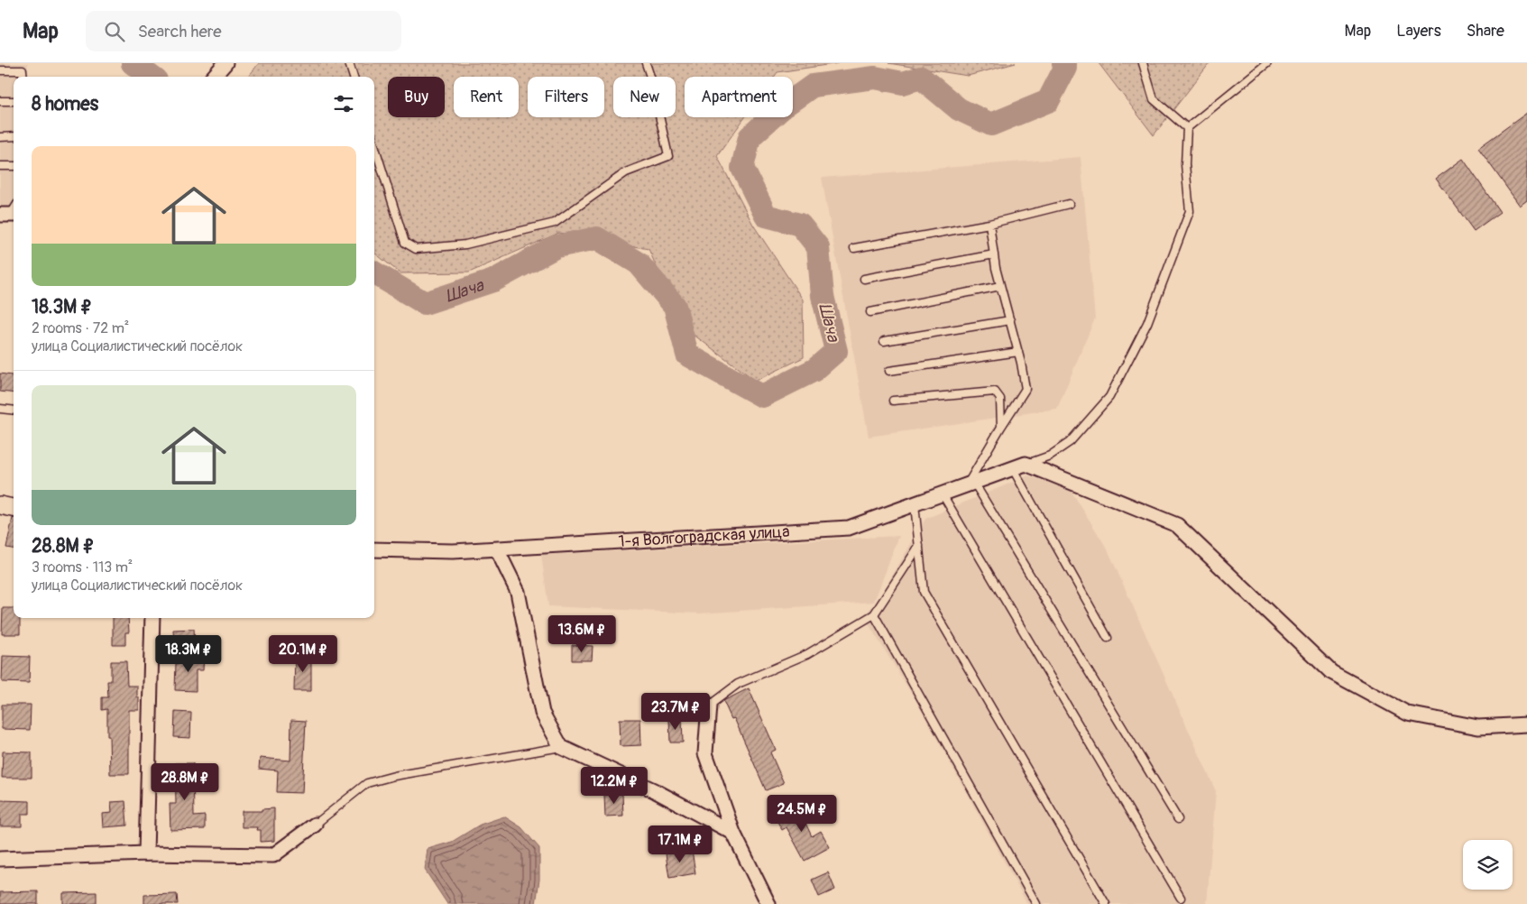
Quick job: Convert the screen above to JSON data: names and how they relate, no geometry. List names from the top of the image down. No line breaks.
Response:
{"streets":{"street":["1-я Волгоградская улица"]},"water":["Шача"],"page":{"header":"Map","search":"Search here","nav":["Map","Layers","Share"],"chip":["Buy","Rent","Filters","New","Apartment"],"heading":"8 homes","list":[{"name":"18.3M ₽","note":"2 rooms · 72 m² · улица Социалистический посёлок"},{"name":"28.8M ₽","note":"3 rooms · 113 m² · улица Социалистический посёлок"}],"price":["13.6M ₽","18.3M ₽","20.1M ₽","23.7M ₽","28.8M ₽","12.2M ₽","24.5M ₽","17.1M ₽"]}}
